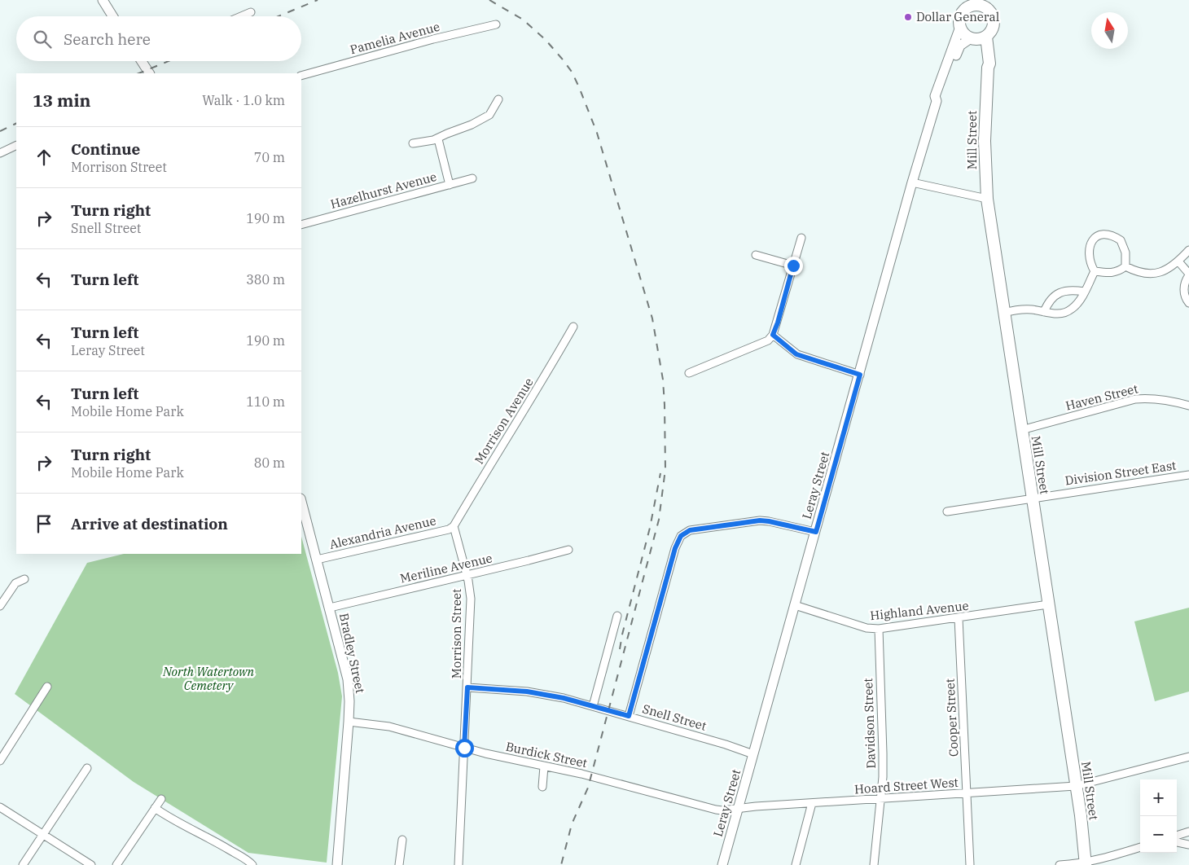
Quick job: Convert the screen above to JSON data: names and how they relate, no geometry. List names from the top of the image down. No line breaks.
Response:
{"streets":{"highway":["Mill Street"],"main road":["Leray Street","Bradley Street"],"street":["Pamelia Avenue","Hazelhurst Avenue","Haven Street","Morrison Avenue","Division Street East","Alexandria Avenue","Meriline Avenue","Highland Avenue","Morrison Street","Snell Street","Cooper Street","Davidson Street","Burdick Street","Hoard Street West"]},"crossings":[["Mill Street","Haven Street"],["Mill Street","Division Street East"],["Mill Street","Highland Avenue"],["Mill Street","Hoard Street West"],["Morrison Avenue","Alexandria Avenue"],["Morrison Avenue","Morrison Street"],["Leray Street","Highland Avenue"],["Leray Street","Snell Street"],["Leray Street","Burdick Street"],["Leray Street","Hoard Street West"],["Alexandria Avenue","Morrison Street"],["Alexandria Avenue","Bradley Street"],["Meriline Avenue","Morrison Street"],["Meriline Avenue","Bradley Street"],["Highland Avenue","Cooper Street"],["Highland Avenue","Davidson Street"],["Morrison Street","Snell Street"],["Morrison Street","Burdick Street"],["Bradley Street","Burdick Street"],["Cooper Street","Hoard Street West"],["Davidson Street","Hoard Street West"],["Burdick Street","Hoard Street West"]],"parks":["North Watertown Cemetery"],"places":["Dollar General"],"north":"top","page":{"search":"Search here","heading":["13 min","Walk · 1.0 km"],"list":[["Continue","Morrison Street","70 m"],["Turn right","Snell Street","190 m"],["Turn left","380 m"],["Turn left","Leray Street","190 m"],["Turn left","Mobile Home Park","110 m"],["Turn right","Mobile Home Park","80 m"],"Arrive at destination"],"map_buttons":["+","−"]}}
